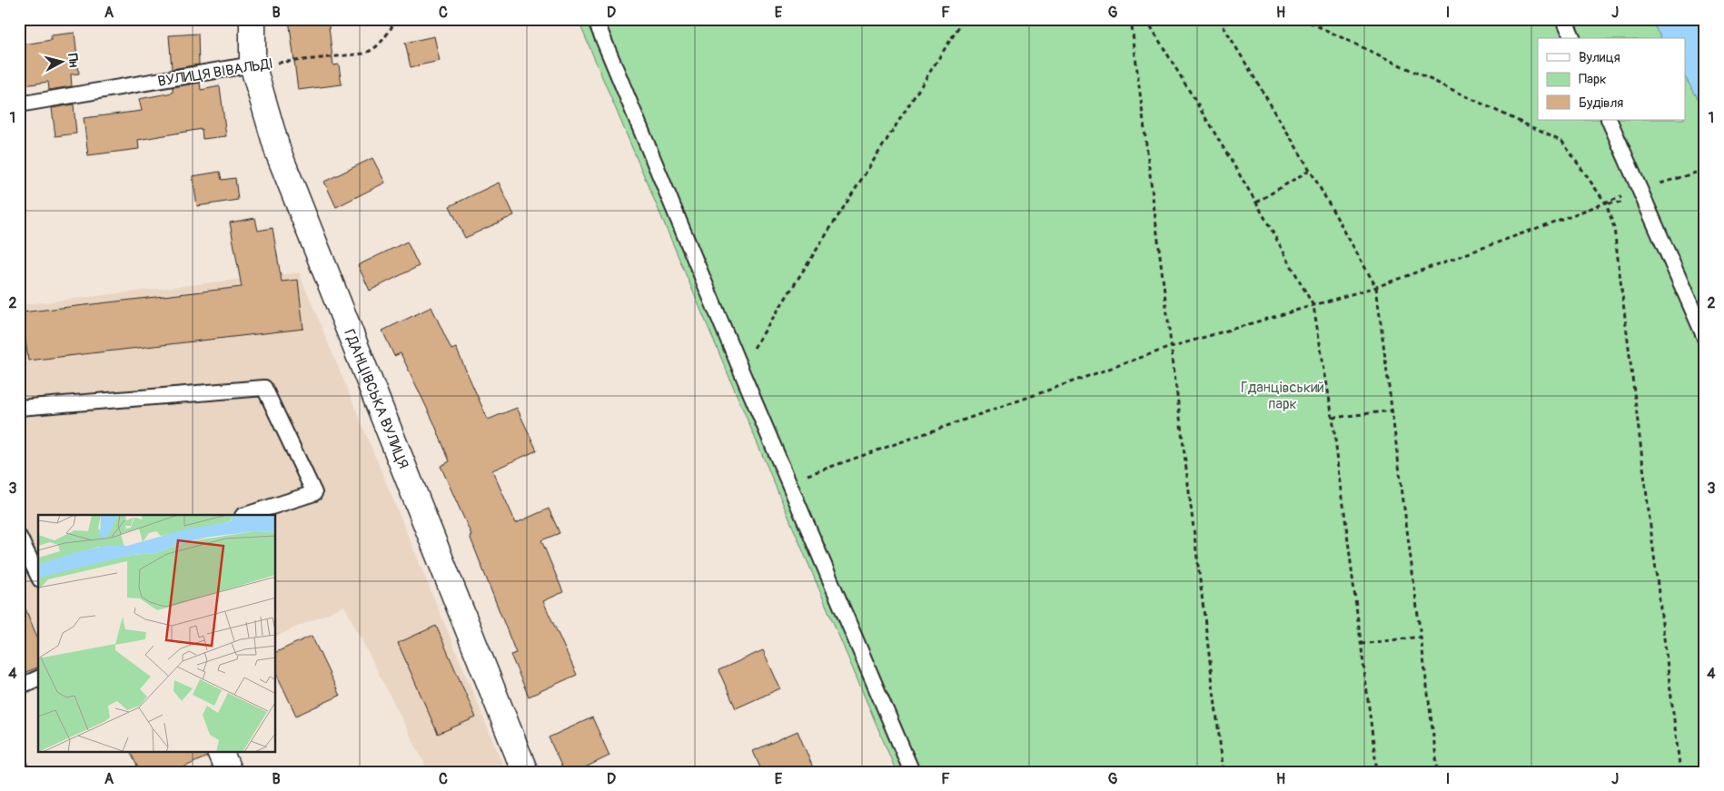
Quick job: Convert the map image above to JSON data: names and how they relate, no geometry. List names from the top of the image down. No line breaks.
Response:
{"streets":{"street":["ГДАНЦІВСЬКА ВУЛИЦЯ"],"lane":["ВУЛИЦЯ ВІВАЛЬДІ"]},"crossings":[["ВУЛИЦЯ ВІВАЛЬДІ","ГДАНЦІВСЬКА ВУЛИЦЯ"]],"parks":["Гданцівський парк"],"legend":["Вулиця","Парк","Будівля"],"north":"right","grid":{"columns":["A","B","C","D","E","F","G","H","I","J"],"rows":["1","2","3","4"]}}
